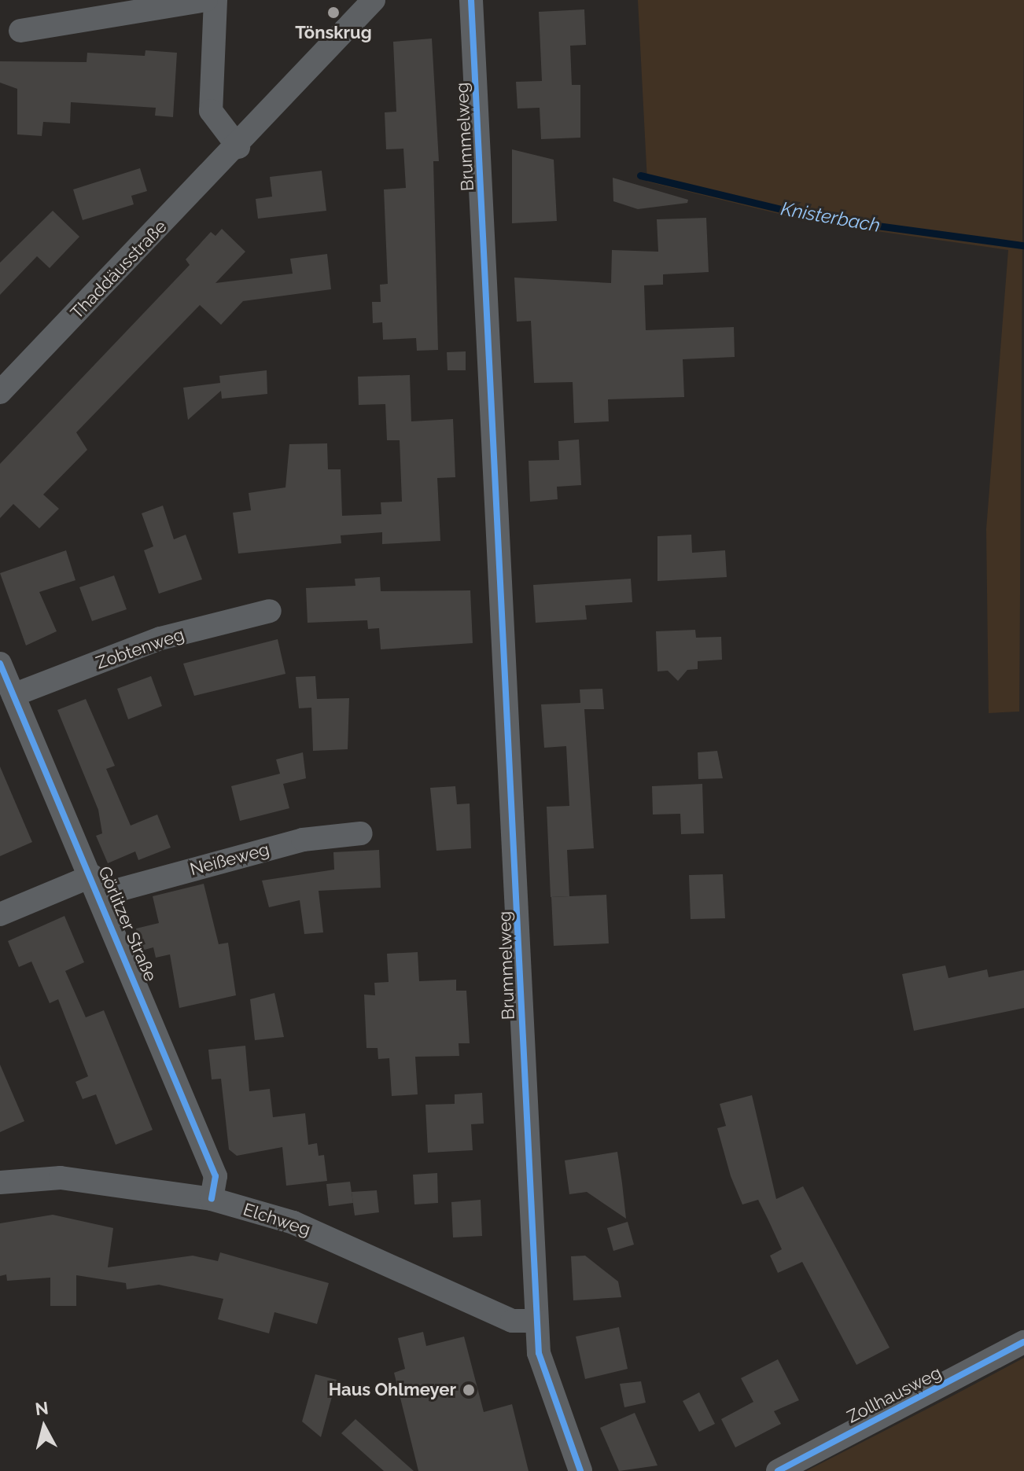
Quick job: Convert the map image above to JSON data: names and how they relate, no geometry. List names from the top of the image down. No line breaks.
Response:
{"streets":{"street":["Brummelweg","Thaddäusstraße","Zobtenweg","Neißeweg","Görlitzer Straße","Elchweg","Zollhausweg"]},"crossings":[["Brummelweg","Elchweg"],["Zobtenweg","Görlitzer Straße"],["Neißeweg","Görlitzer Straße"],["Görlitzer Straße","Elchweg"]],"water":["Knisterbach"],"places":["Tönskrug","Haus Ohlmeyer"],"north":"top"}
